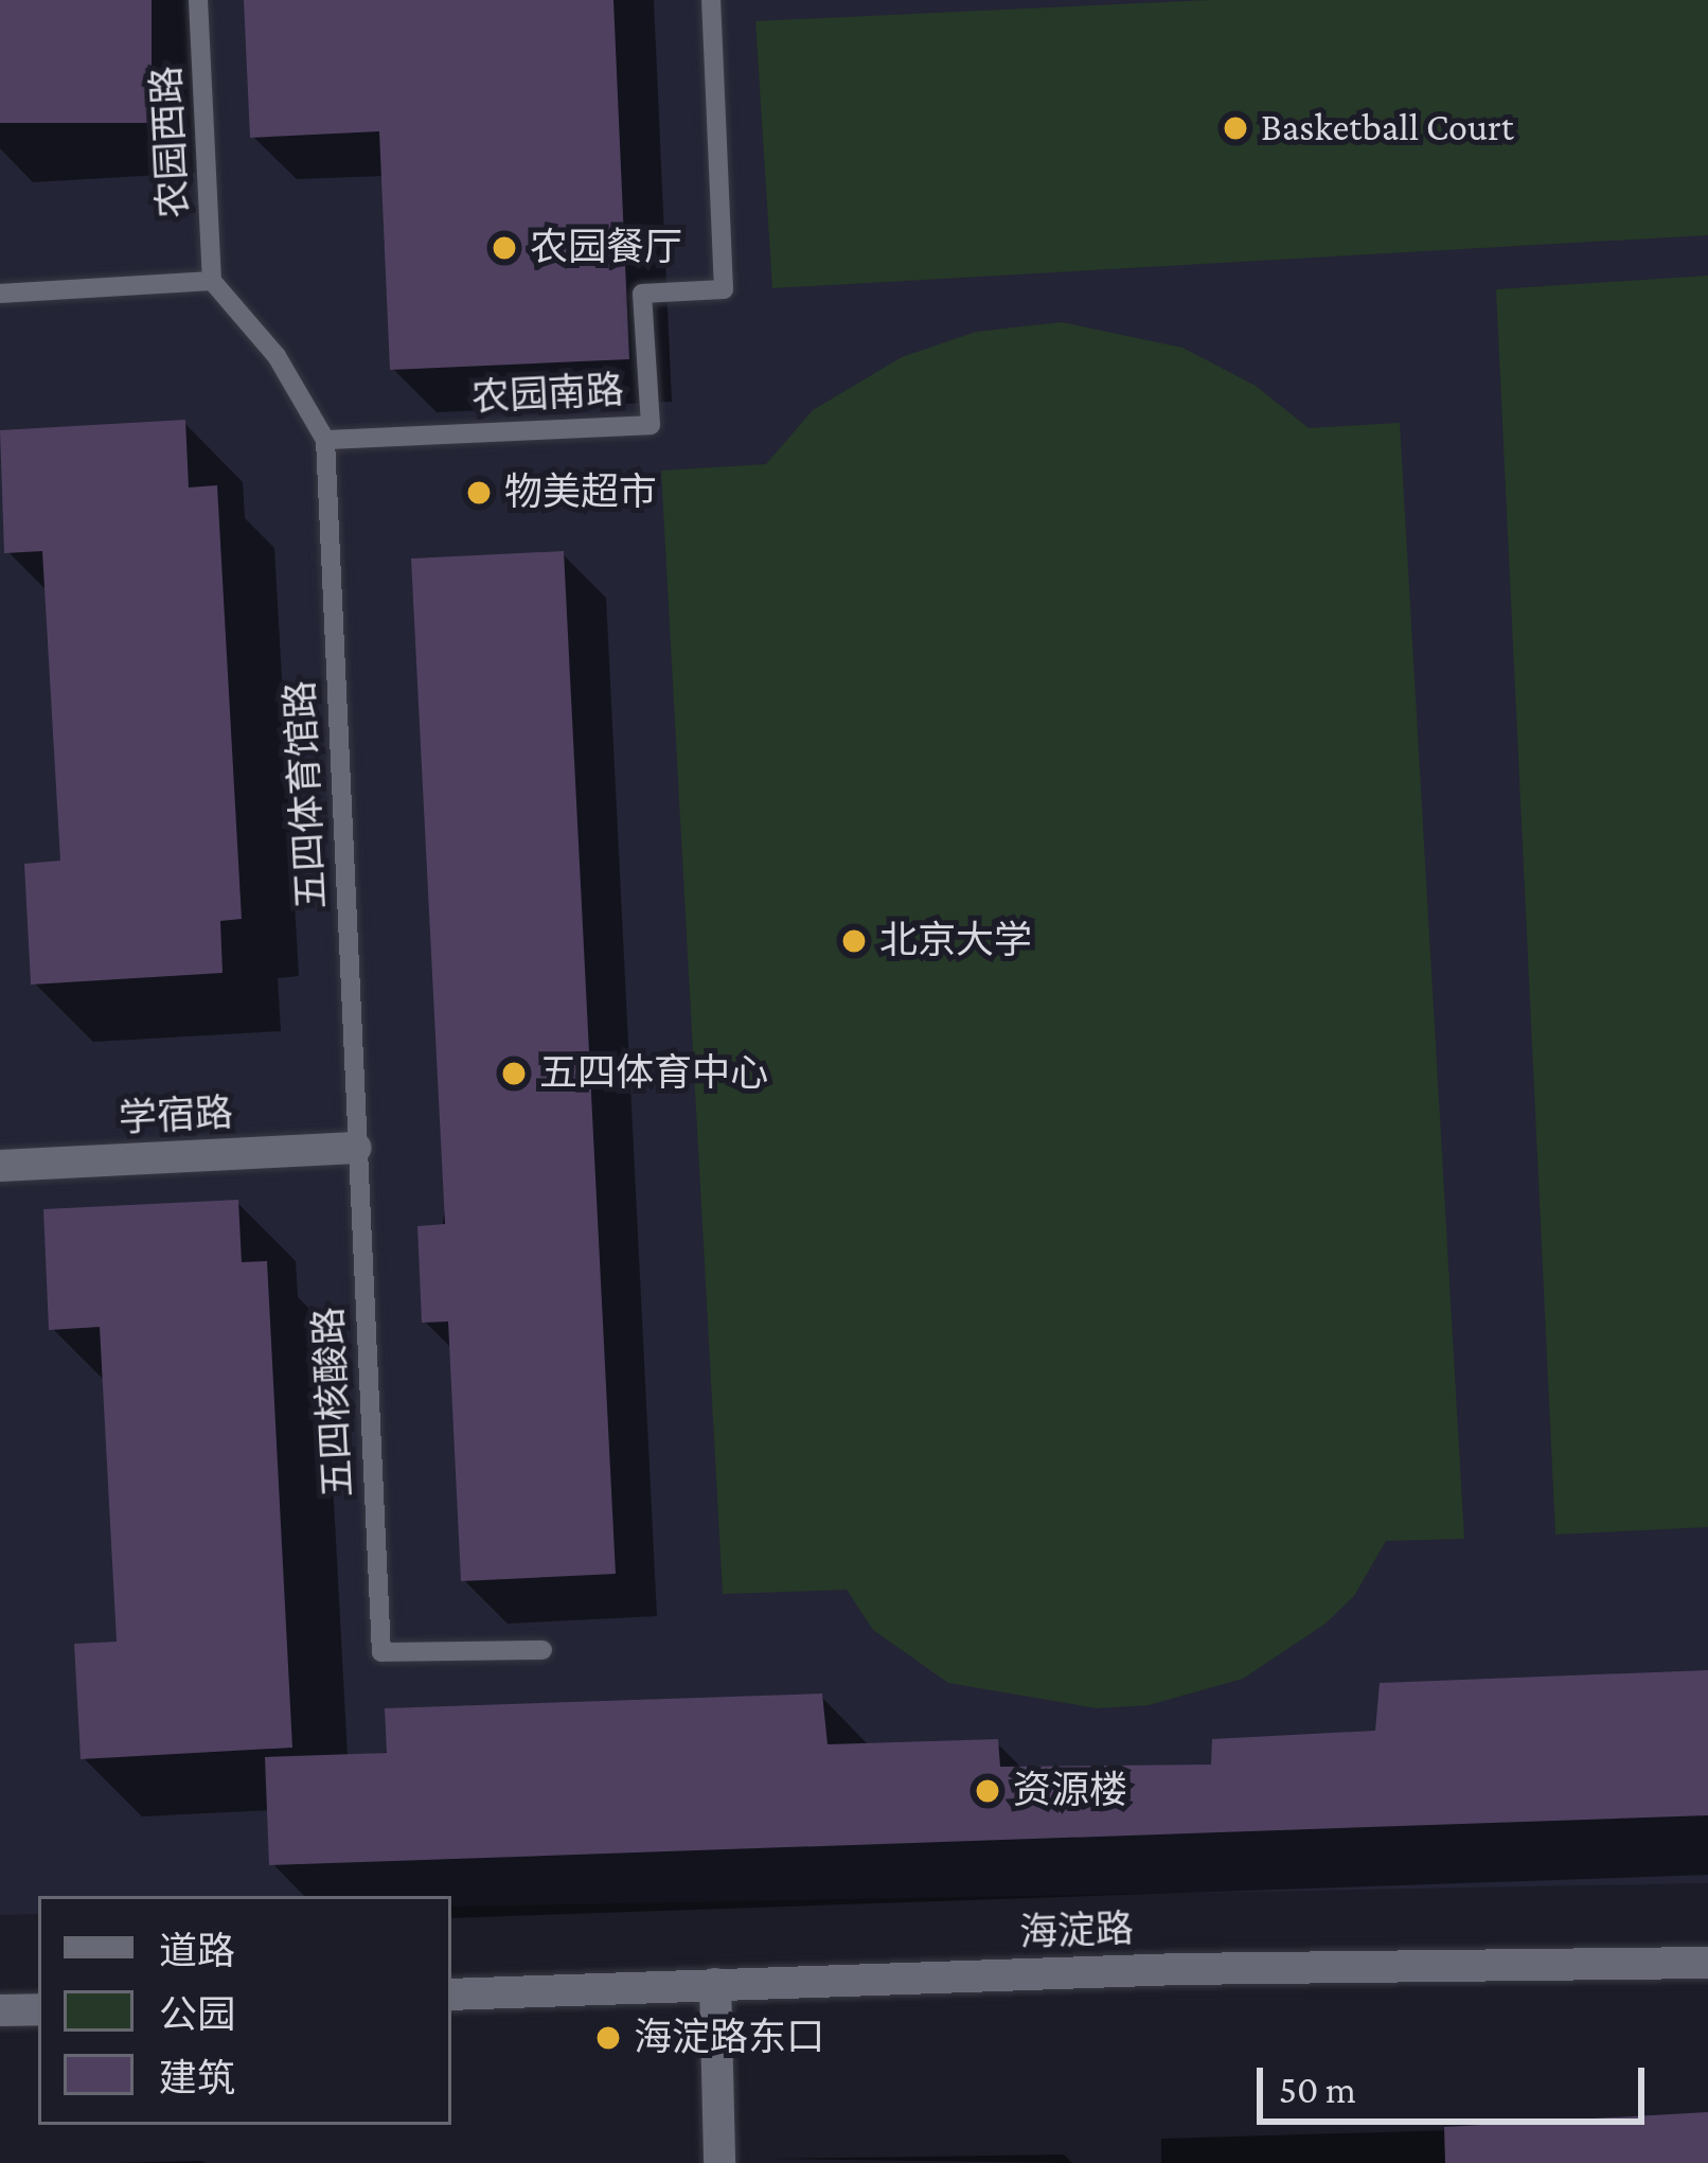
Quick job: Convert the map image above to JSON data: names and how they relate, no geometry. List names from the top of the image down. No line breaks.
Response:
{"streets":{"street":["学宿路","海淀路"],"lane":["农园西路","农园南路","五四体育馆路","五四核酸路"]},"crossings":[["农园南路","五四体育馆路"],["五四体育馆路","学宿路"],["五四体育馆路","五四核酸路"],["学宿路","五四核酸路"]],"places":["Basketball Court","农园餐厅","物美超市","北京大学","五四体育中心","资源楼","海淀路东口"],"legend":["道路","公园","建筑"],"scale_bar":"50 m"}
